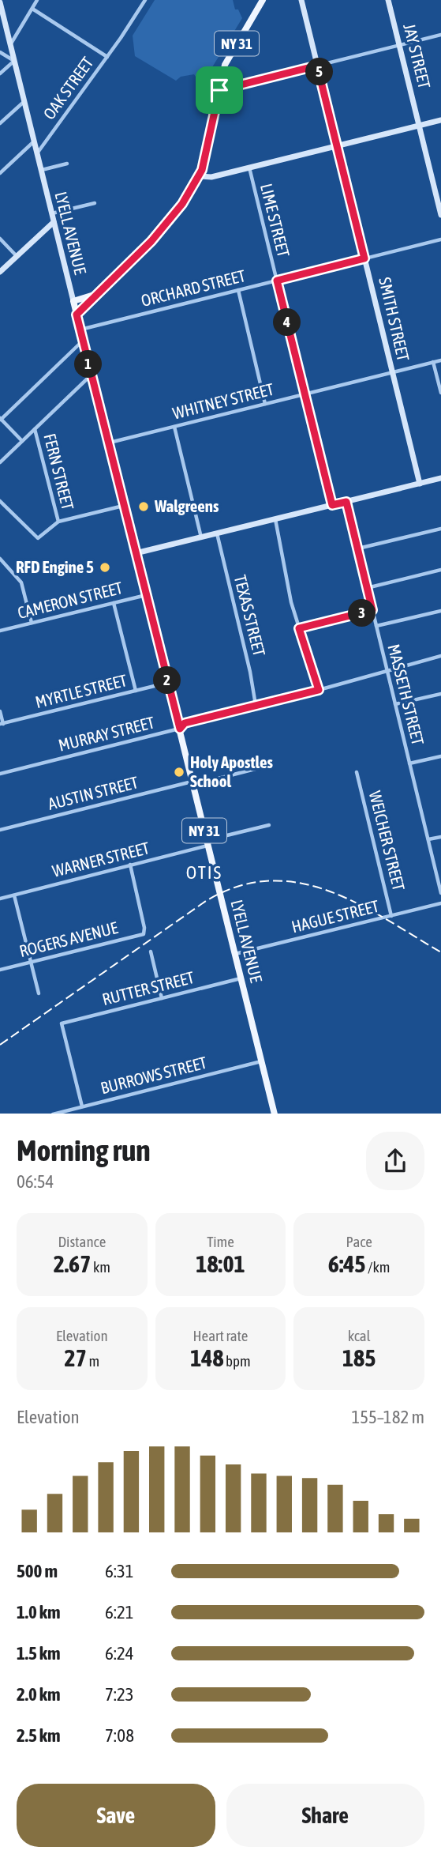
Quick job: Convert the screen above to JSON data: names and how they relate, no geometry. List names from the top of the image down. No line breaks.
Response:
{"streets":{"main road":["NY 31","LYELL AVENUE"],"street":["JAY STREET","OAK STREET","LIME STREET","ORCHARD STREET","SMITH STREET","WHITNEY STREET","FERN STREET","CAMERON STREET","TEXAS STREET","MYRTLE STREET","MASSETH STREET","MURRAY STREET","AUSTIN STREET","WEICHER STREET","WARNER STREET","HAGUE STREET","ROGERS AVENUE","RUTTER STREET","BURROWS STREET"]},"crossings":[["NY 31","LYELL AVENUE"],["OAK STREET","LYELL AVENUE"],["LIME STREET","ORCHARD STREET"],["LIME STREET","WHITNEY STREET"],["LYELL AVENUE","ORCHARD STREET"],["LYELL AVENUE","WHITNEY STREET"],["LYELL AVENUE","CAMERON STREET"],["LYELL AVENUE","MYRTLE STREET"],["LYELL AVENUE","MURRAY STREET"],["LYELL AVENUE","AUSTIN STREET"],["LYELL AVENUE","WARNER STREET"],["LYELL AVENUE","HAGUE STREET"],["LYELL AVENUE","RUTTER STREET"],["LYELL AVENUE","BURROWS STREET"],["ORCHARD STREET","SMITH STREET"],["SMITH STREET","WHITNEY STREET"],["TEXAS STREET","MURRAY STREET"],["MASSETH STREET","MURRAY STREET"],["WEICHER STREET","HAGUE STREET"],["WARNER STREET","ROGERS AVENUE"],["RUTTER STREET","BURROWS STREET"]],"districts":["OTIS"],"places":["Walgreens","RFD Engine 5","Holy Apostles School"],"page":{"pins":["5","4","1","3","2"],"heading":["Morning run","06:54"],"stats":[["Distance","2.67 km"],["Time","18:01"],["Pace","6:45 /km"],["Elevation","27 m"],["Heart rate","148 bpm"],["kcal","185"]],"chart":["Elevation","155–182 m"],"list":[{"name":"500 m","note":"6:31"},{"name":"1.0 km","note":"6:21"},{"name":"1.5 km","note":"6:24"},{"name":"2.0 km","note":"7:23"},{"name":"2.5 km","note":"7:08"}],"buttons":["Save","Share"]}}
